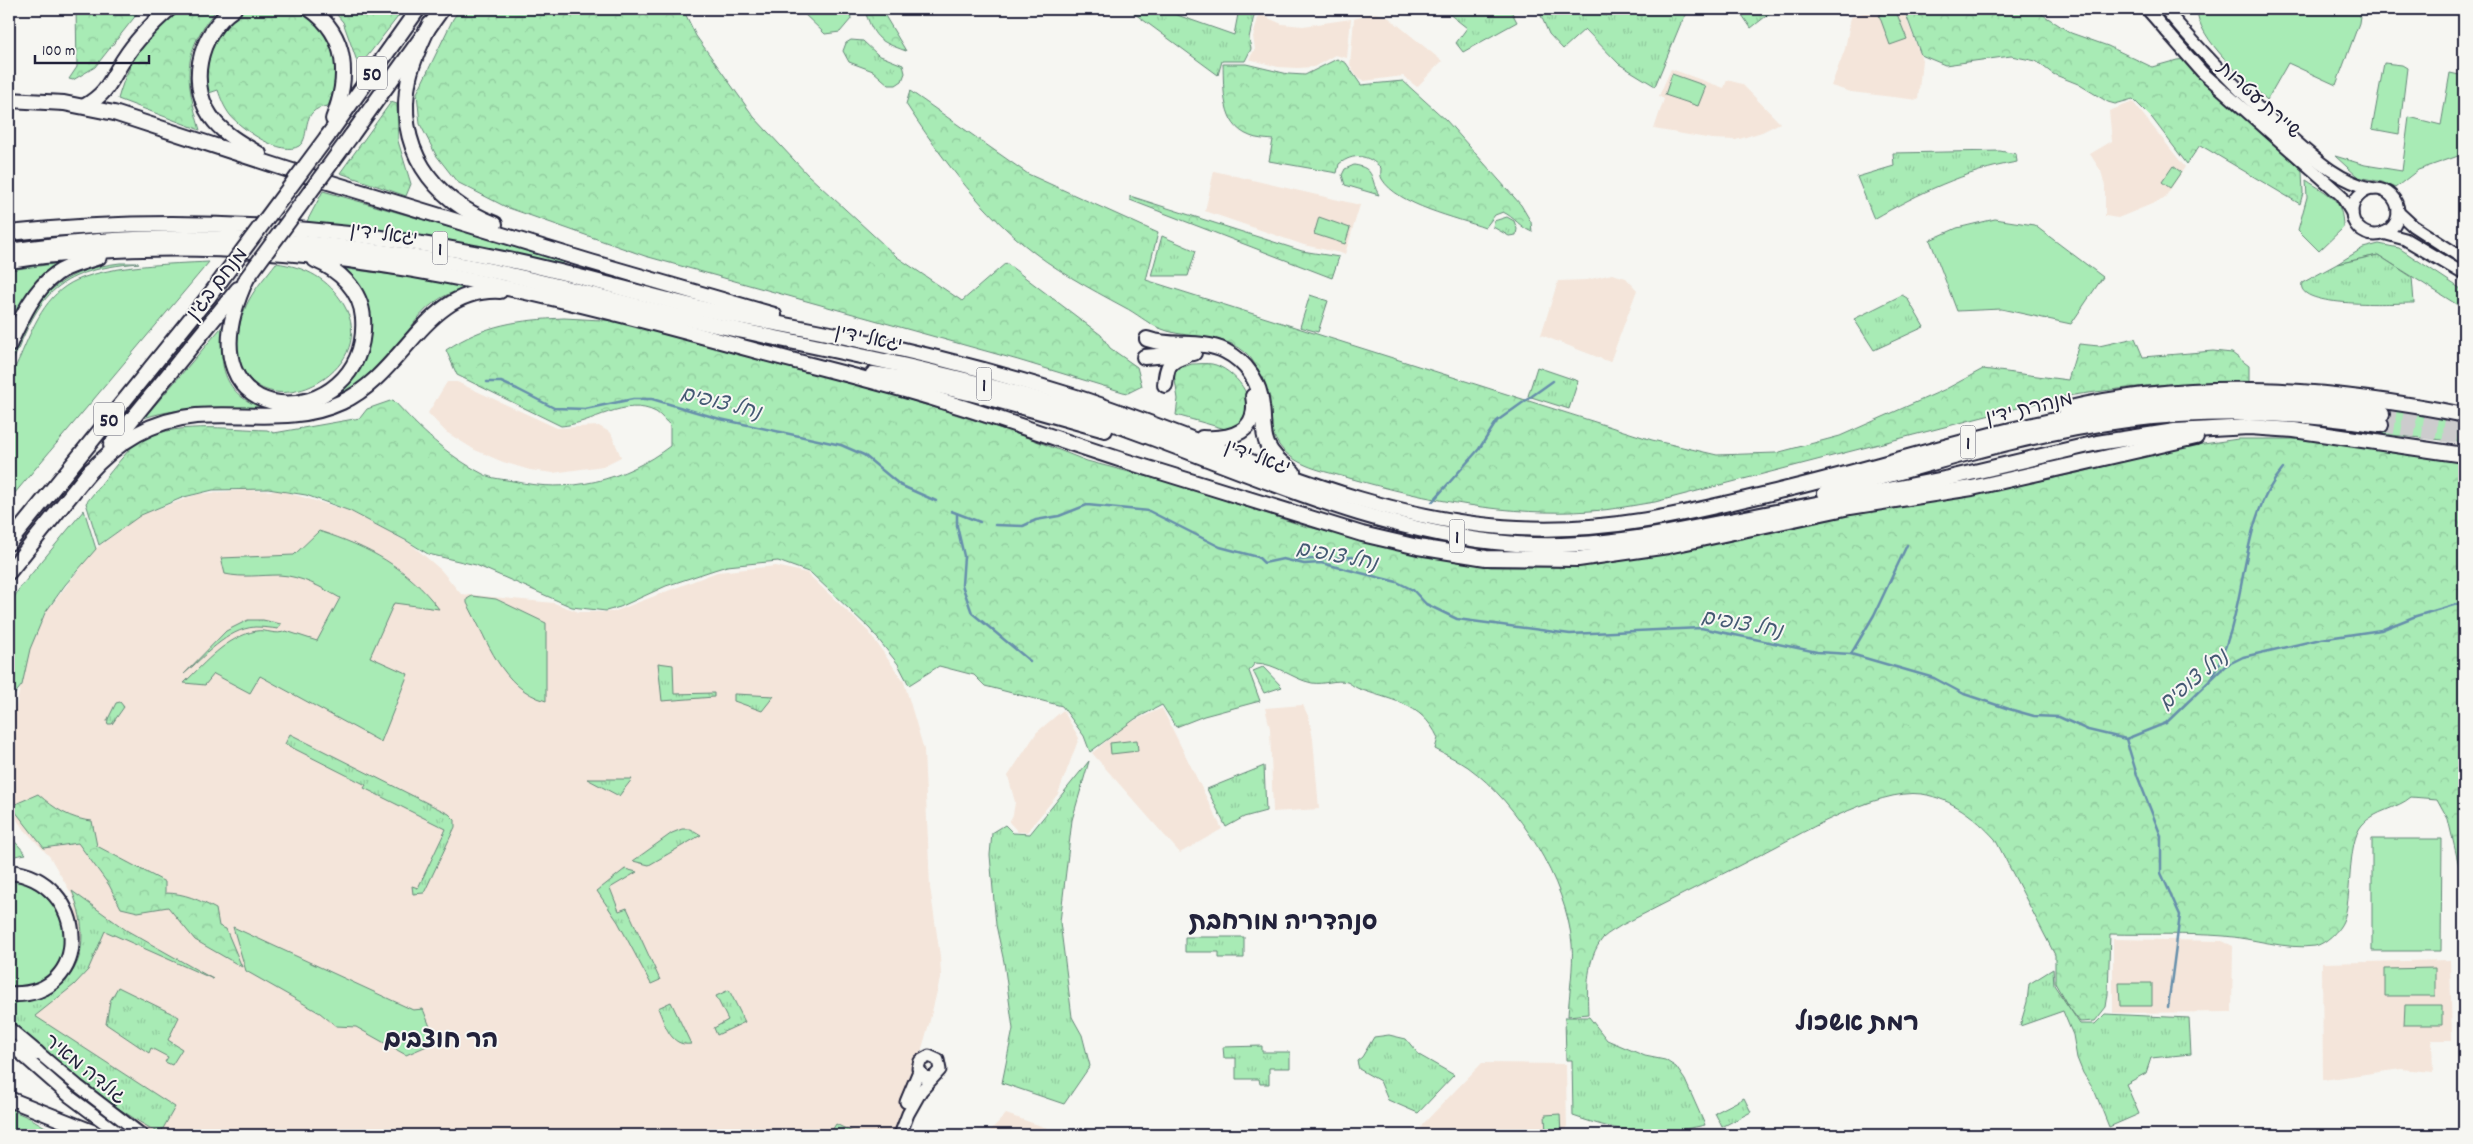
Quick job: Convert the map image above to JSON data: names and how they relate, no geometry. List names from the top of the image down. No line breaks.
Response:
{"streets":{"highway":["50","יגאל ידין","1","מנחם בגין","מנהרת ידין"],"main road":["שיירת עטרות","גולדה מאיר"]},"crossings":[["יגאל ידין","מנהרת ידין"]],"districts":["סנהדריה מורחבת","רמת אשכול","הר חוצבים"],"water":["נחל צופים"],"scale_bar":"100 m"}
